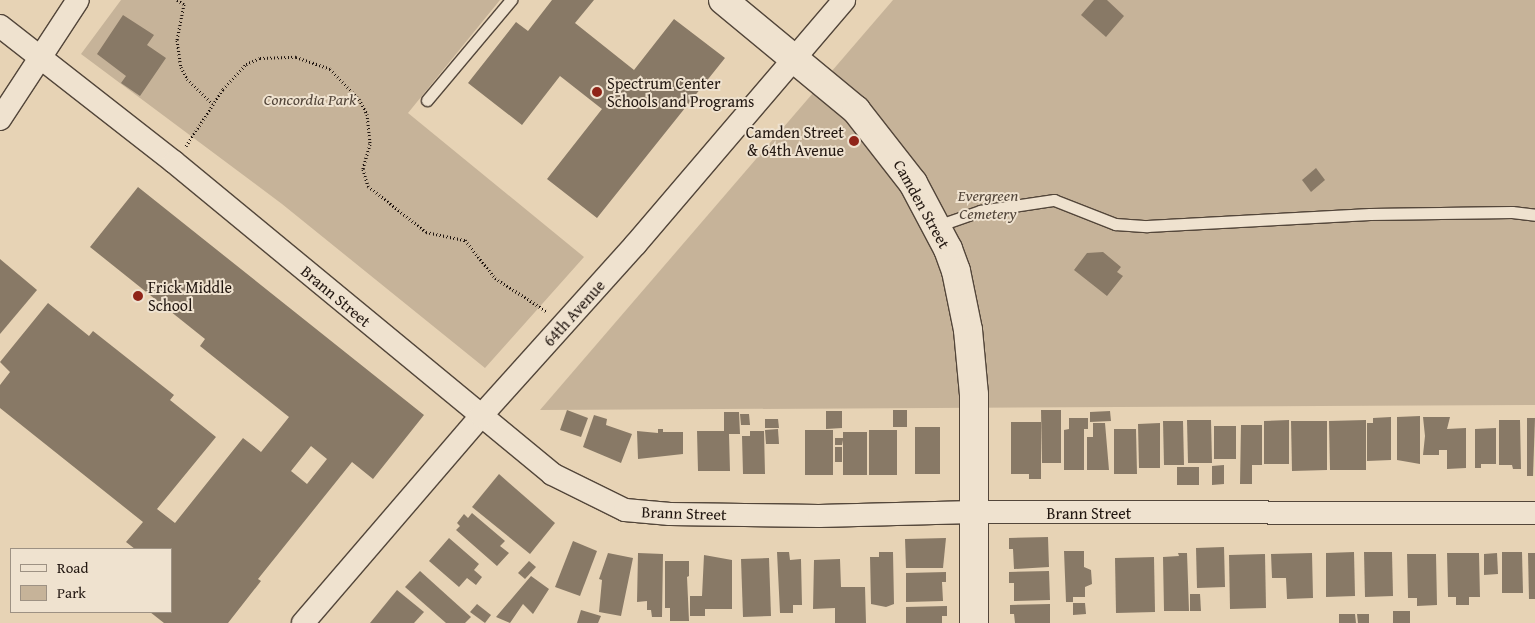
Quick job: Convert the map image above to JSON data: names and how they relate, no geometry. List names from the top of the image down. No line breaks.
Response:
{"streets":{"street":["Camden Street","Brann Street","64th Avenue"]},"crossings":[["Camden Street","Brann Street"],["Camden Street","64th Avenue"],["Brann Street","64th Avenue"]],"parks":["Concordia Park","Evergreen Cemetery"],"places":["Spectrum Center Schools and Programs","Camden Street & 64th Avenue","Frick Middle School"],"legend":["Road","Park"]}
